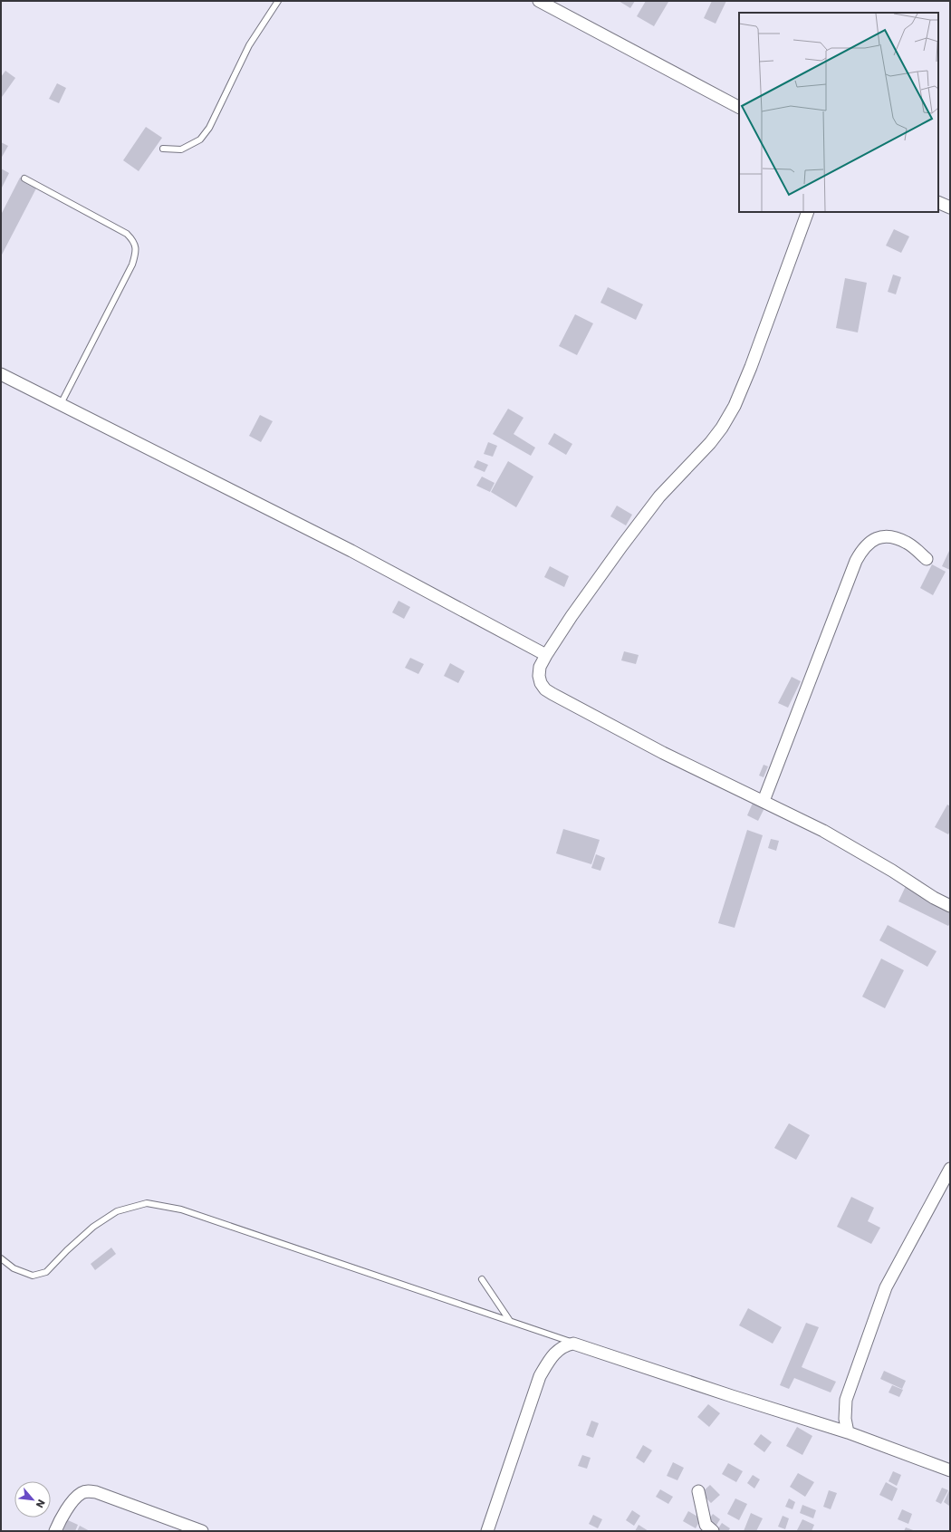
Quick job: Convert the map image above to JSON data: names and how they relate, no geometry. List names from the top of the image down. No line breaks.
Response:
{"north":"bottom right"}
